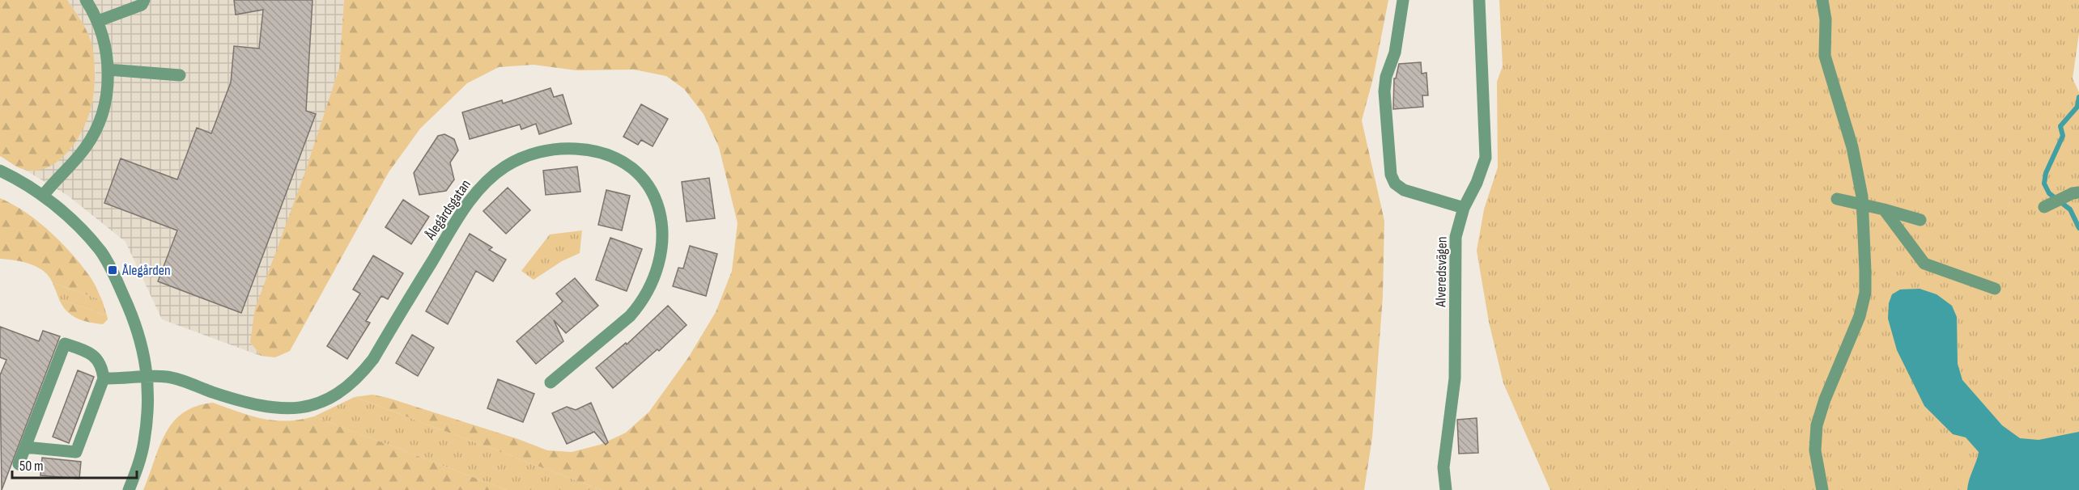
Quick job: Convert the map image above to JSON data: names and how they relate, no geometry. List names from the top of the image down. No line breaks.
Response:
{"streets":{"street":["Ålegårdsgatan","Alveredsvägen"]},"places":{"transit":["Ålegården"]},"scale_bar":"50 m"}
